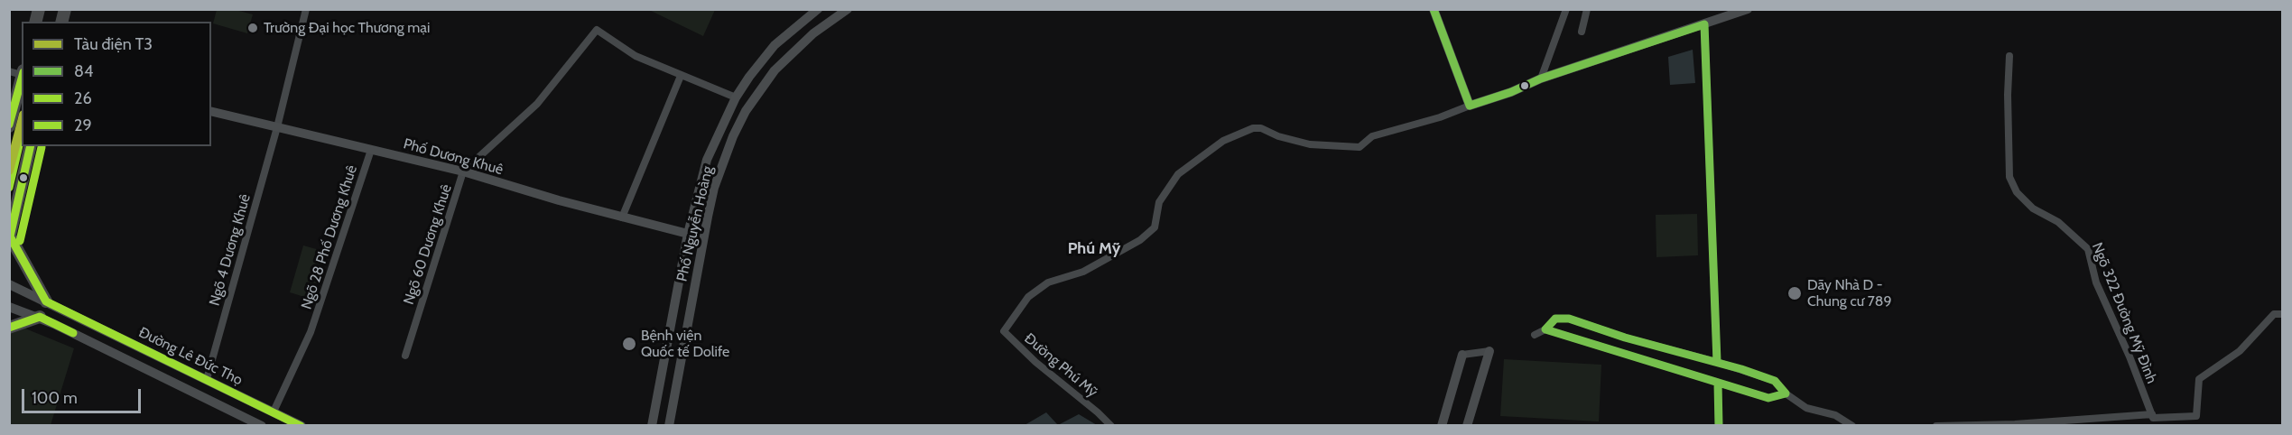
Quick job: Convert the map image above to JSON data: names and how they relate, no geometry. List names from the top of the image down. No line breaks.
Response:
{"streets":{"main road":["Phố Dương Khuê","Phố Nguyễn Hoàng","Đường Lê Đức Thọ"],"street":["Ngõ 28 Phố Dương Khuê","Ngõ 60 Dương Khuê","Ngõ 4 Dương Khuê","Ngõ 322 Đường Mỹ Đình","Đường Phú Mỹ"]},"crossings":[["Phố Dương Khuê","Phố Nguyễn Hoàng"],["Phố Dương Khuê","Ngõ 28 Phố Dương Khuê"],["Phố Dương Khuê","Ngõ 60 Dương Khuê"],["Phố Dương Khuê","Ngõ 4 Dương Khuê"],["Ngõ 28 Phố Dương Khuê","Đường Lê Đức Thọ"],["Ngõ 4 Dương Khuê","Đường Lê Đức Thọ"]],"districts":["Phú Mỹ"],"places":["Trường Đại học Thương mại","Dãy Nhà D - Chung cư 789","Bệnh viện Quốc tế Dolife"],"lines":["transit line 84","transit line 26","metro line T3","transit line 29"],"legend":["Tàu điện T3","84","26","29"],"scale_bar":"100 m"}
